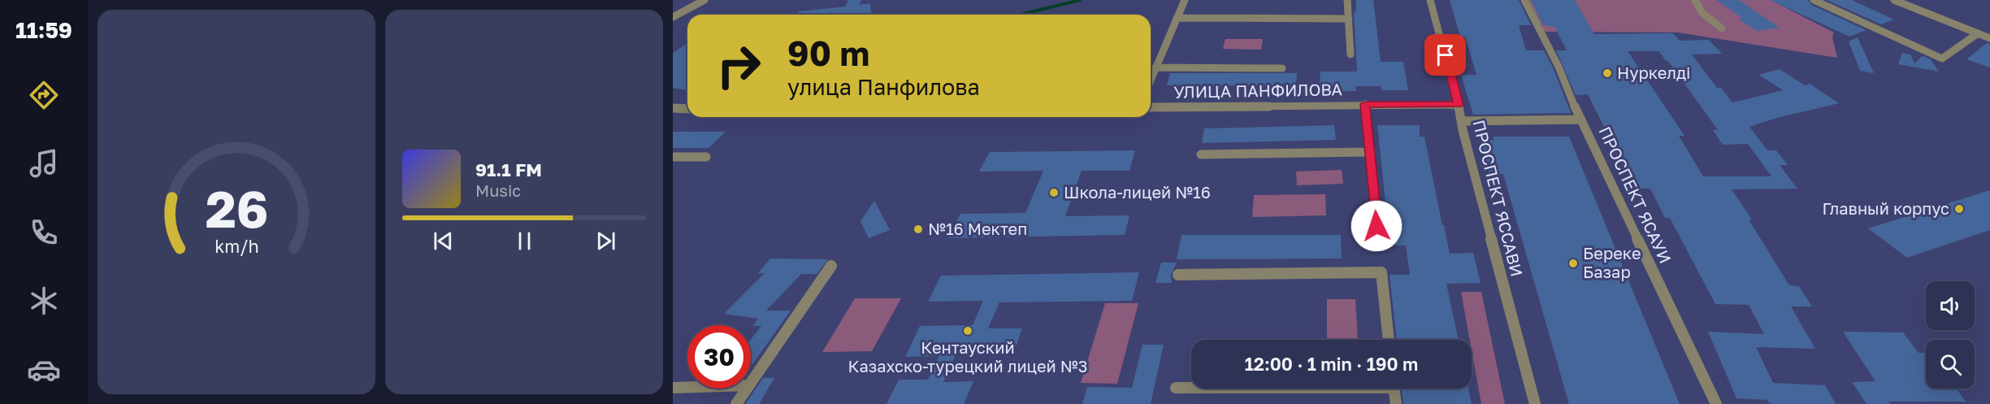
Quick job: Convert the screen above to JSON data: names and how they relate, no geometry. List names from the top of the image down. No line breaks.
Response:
{"streets":{"street":["УЛИЦА ПАНФИЛОВА","ПРОСПЕКТ ЯСАУИ","ПРОСПЕКТ ЯССАВИ"]},"crossings":[["УЛИЦА ПАНФИЛОВА","ПРОСПЕКТ ЯССАВИ"]],"places":["Нуркелді","Школа-лицей №16","Главный корпус","№16 Мектеп","Береке Базар","Кентауский Казахско-турецкий лицей №3"],"page":{"tabs":"11:59","turn":["90 m","улица Панфилова"],"song":["91.1 FM","Music"],"limit":"30","trip":"12:00 · 1 min · 190 m","gauge":["26","km/h"]}}
